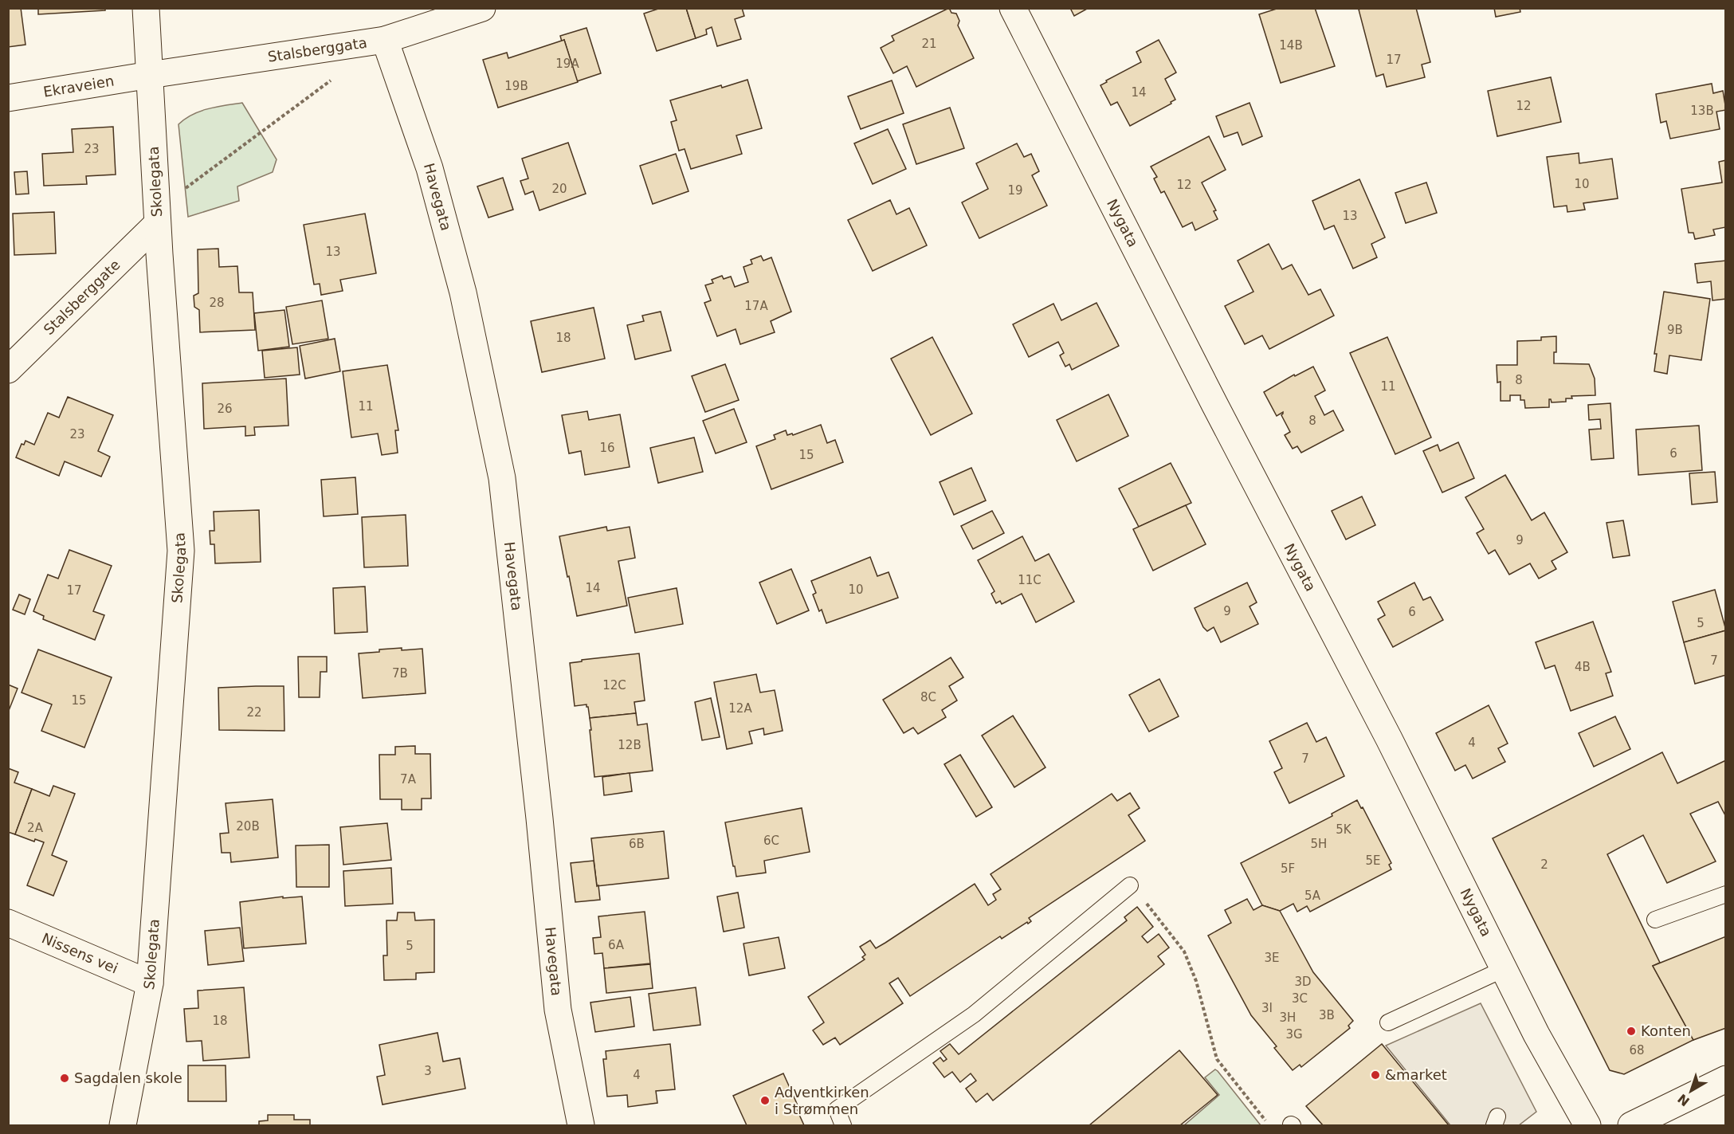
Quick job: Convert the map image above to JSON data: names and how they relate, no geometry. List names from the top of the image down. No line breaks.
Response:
{"streets":{"street":["Stalsberggata","Ekraveien","Skolegata","Havegata","Nygata","Stalsberggate","Nissens vei"]},"crossings":[["Stalsberggata","Ekraveien"],["Stalsberggata","Skolegata"],["Stalsberggata","Havegata"],["Ekraveien","Skolegata"],["Skolegata","Stalsberggate"],["Skolegata","Nissens vei"]],"places":["Konten","&market","Sagdalen skole","Adventkirken i Strømmen"],"house_numbers":["21","14B","17","19A","19B","14","12","13B","23","10","12","20","19","13","13","28","17A","9B","18","8","11","11","26","8","23","16","6","15","9","11C","14","10","17","9","6","5","7","4B","7B","12C","8C","15","12A","22","4","12B","7","7A","20B","2A","5K","6C","6B","5H","5E","2","5F","5A","6A","5","3E","3D","3C","3I","3B","3H","18","3G","68","3","4"],"north":"bottom left"}
